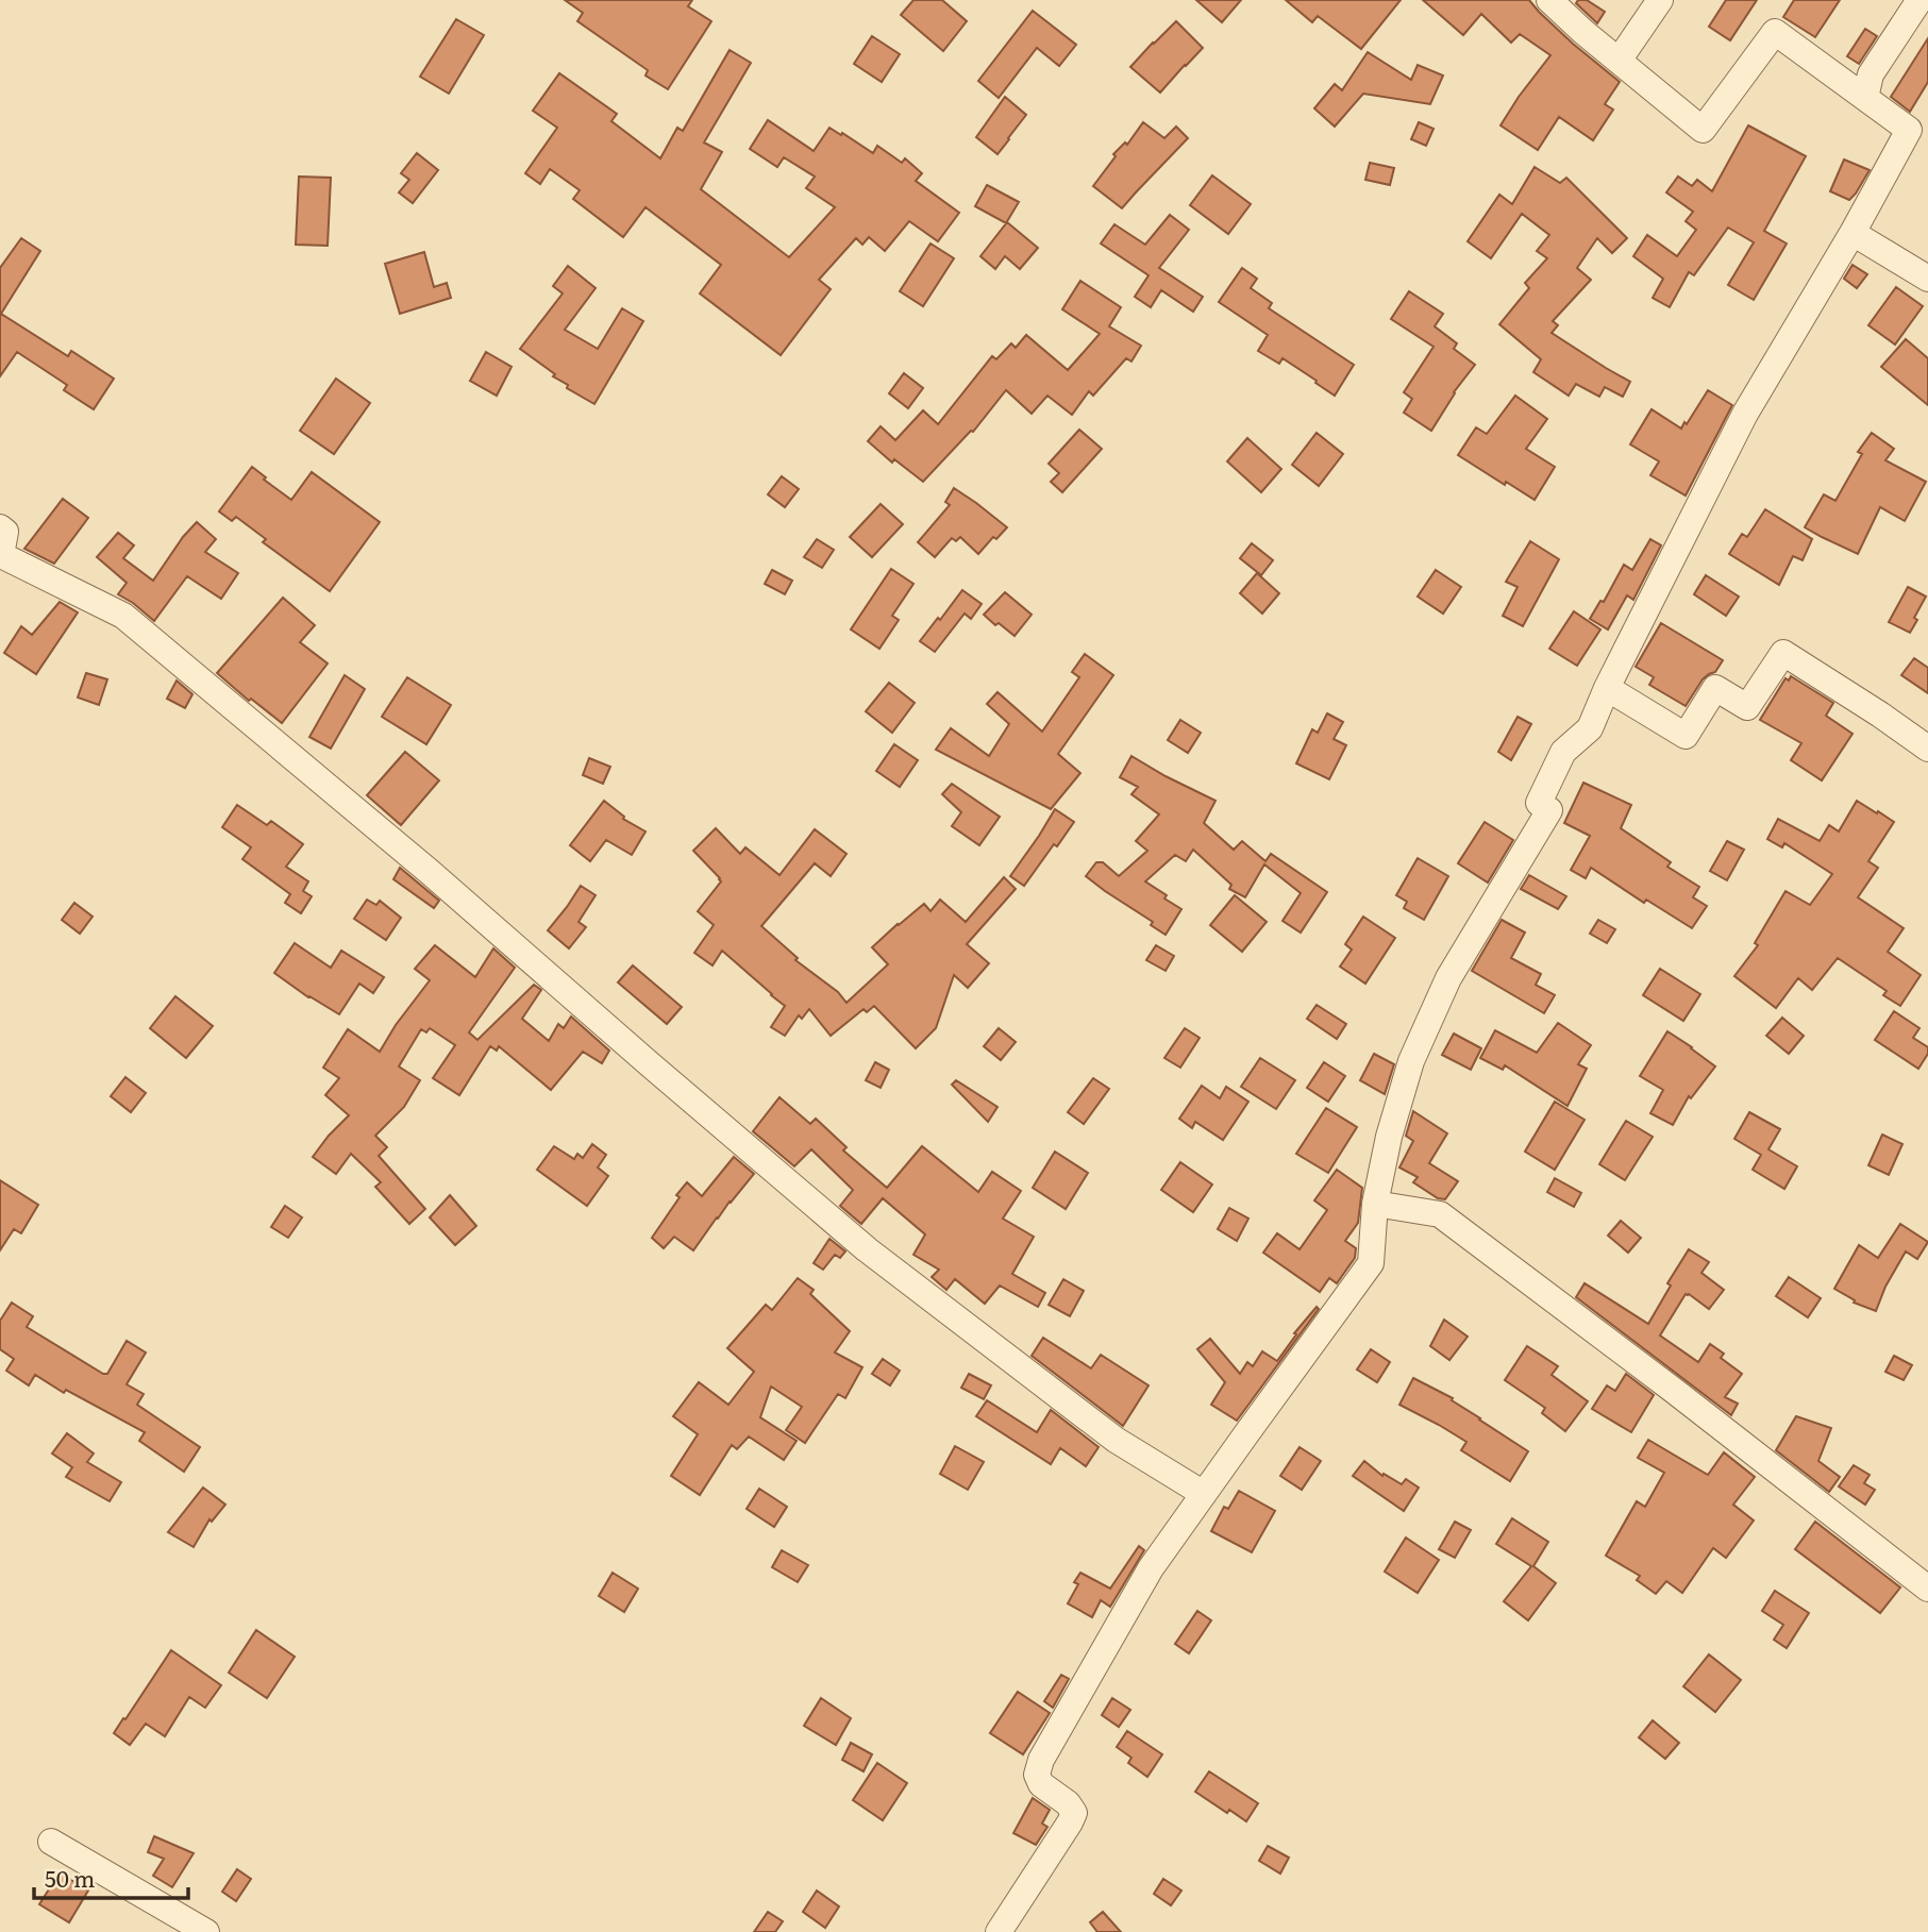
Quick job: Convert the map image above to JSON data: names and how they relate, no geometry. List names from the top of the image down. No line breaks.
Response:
{"scale_bar":"50 m"}
